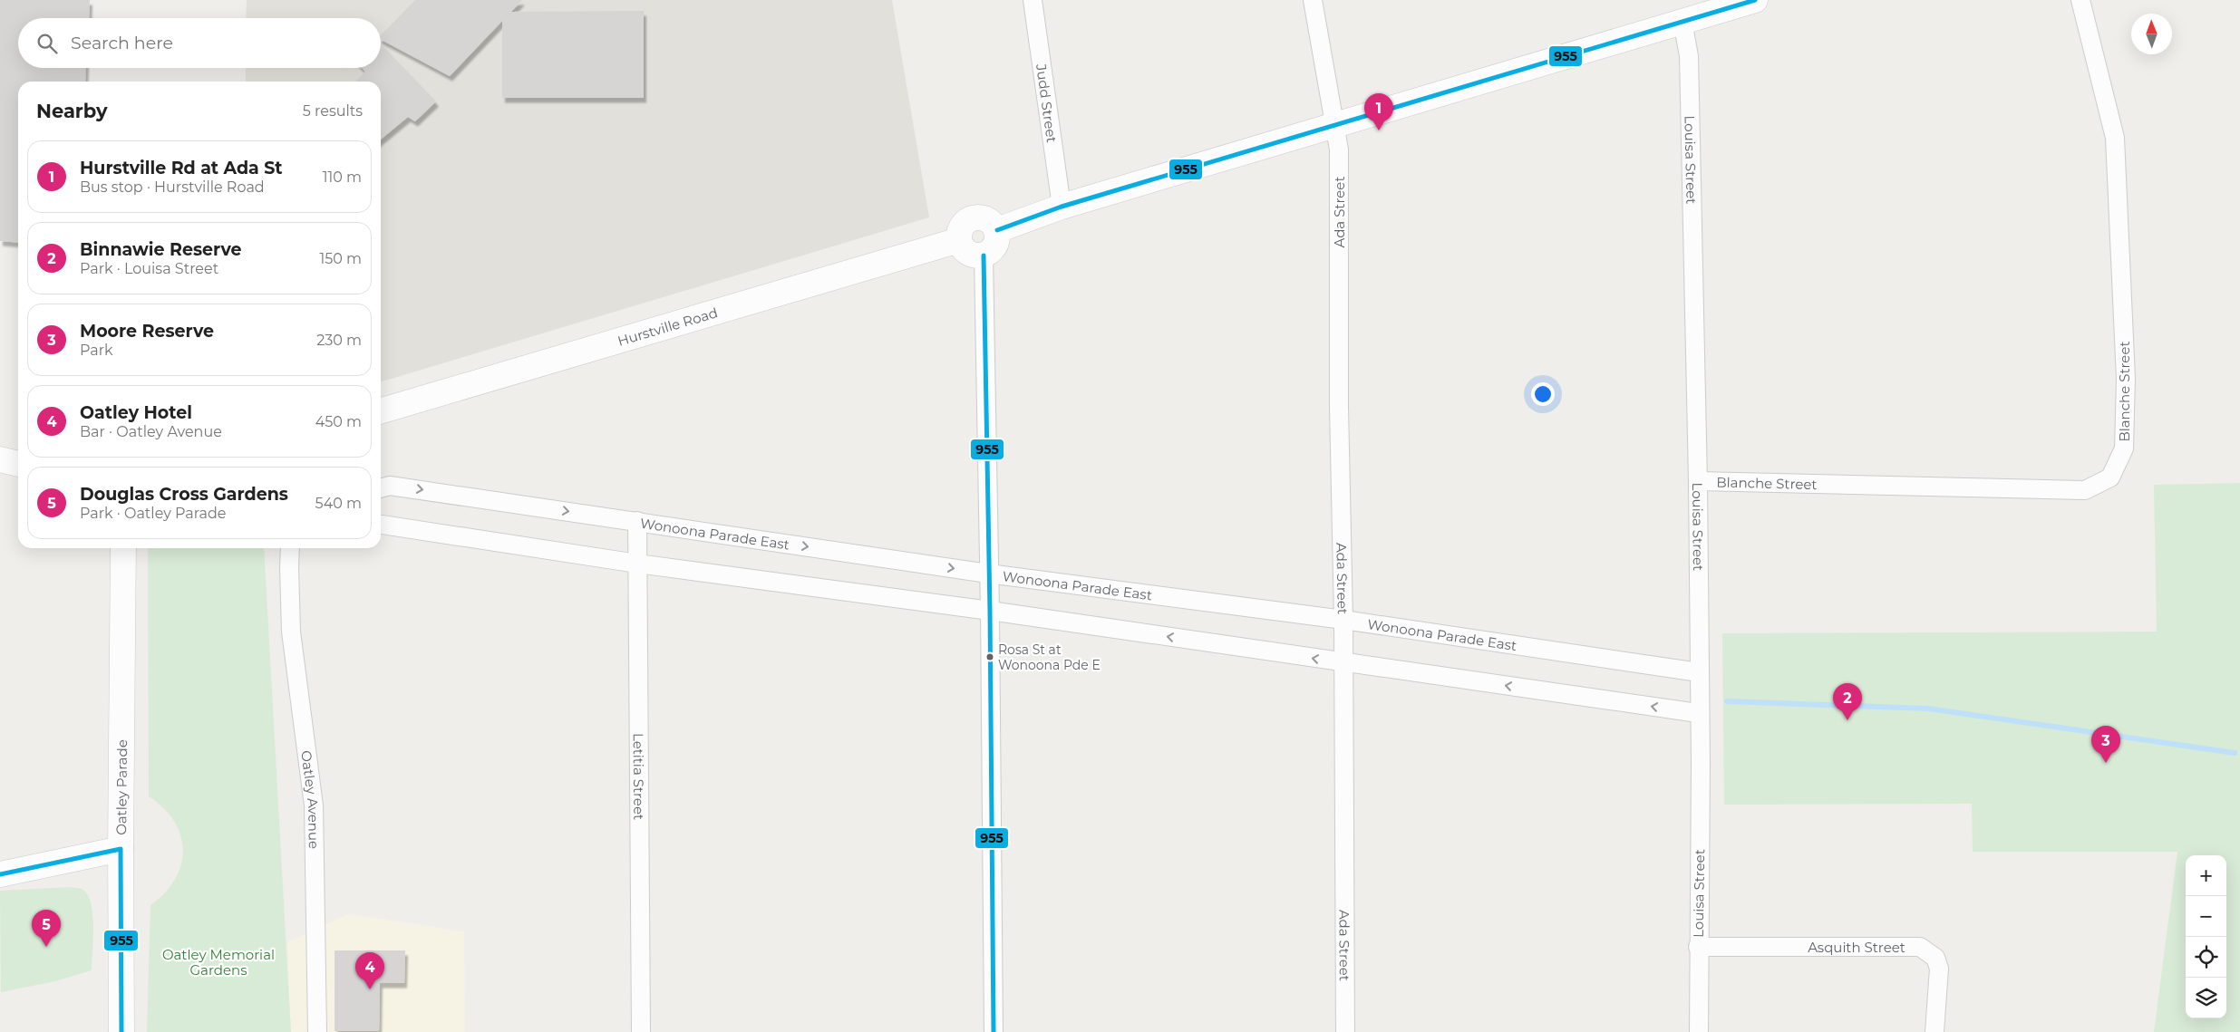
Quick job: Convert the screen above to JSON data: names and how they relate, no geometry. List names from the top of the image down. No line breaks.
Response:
{"streets":{"main road":["Hurstville Road","Oatley Parade"],"street":["Judd Street","Louisa Street","Ada Street","Blanche Street","Wonoona Parade East","Letitia Street","Oatley Avenue","Asquith Street"]},"crossings":[["Louisa Street","Blanche Street"],["Louisa Street","Wonoona Parade East"],["Louisa Street","Asquith Street"],["Ada Street","Wonoona Parade East"],["Wonoona Parade East","Letitia Street"]],"parks":["Oatley Memorial Gardens"],"places":["Rosa St at Wonoona Pde E"],"lines":["transit line 955"],"north":"top","page":{"search":"Search here","heading":["Nearby","5 results"],"pins":["1","2","3","5","4"],"list":[{"mark":"1","name":"Hurstville Rd at Ada St","note":"Bus stop · Hurstville Road","value":"110 m"},{"mark":"2","name":"Binnawie Reserve","note":"Park · Louisa Street","value":"150 m"},{"mark":"3","name":"Moore Reserve","note":"Park","value":"230 m"},{"mark":"4","name":"Oatley Hotel","note":"Bar · Oatley Avenue","value":"450 m"},{"mark":"5","name":"Douglas Cross Gardens","note":"Park · Oatley Parade","value":"540 m"}],"map_buttons":["+","−"]}}
